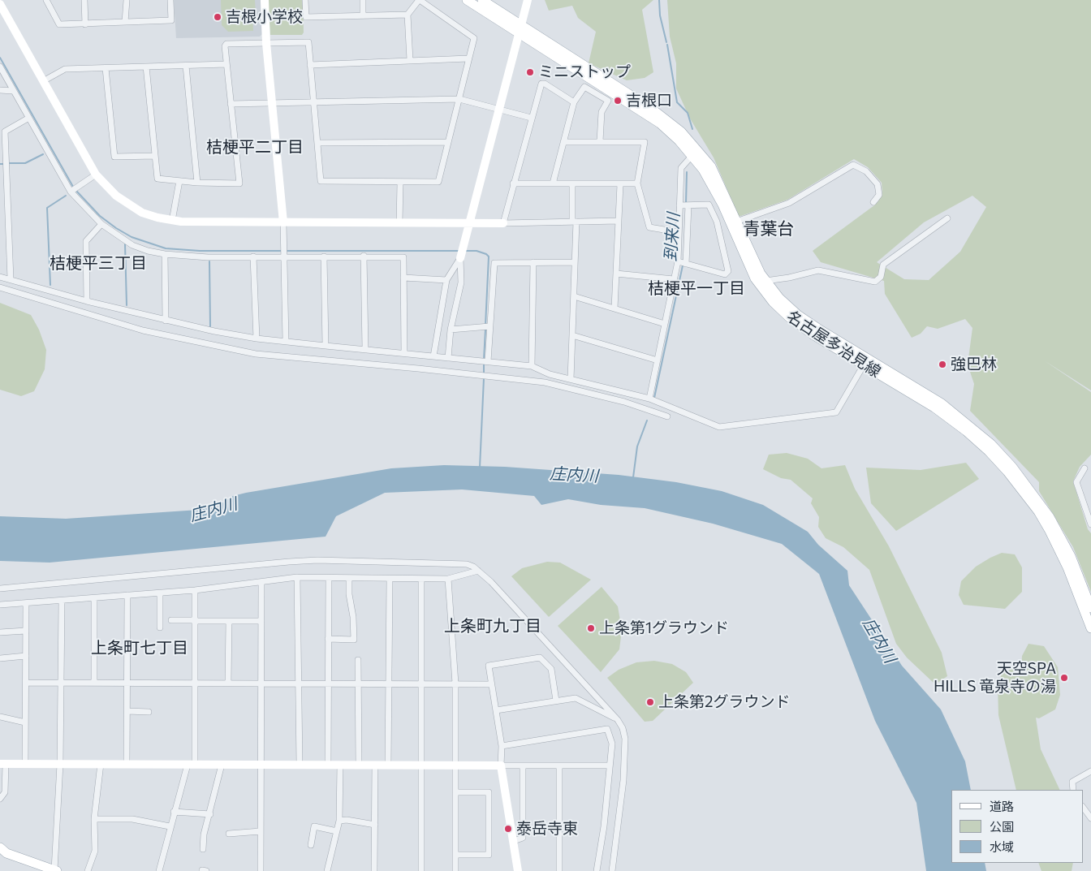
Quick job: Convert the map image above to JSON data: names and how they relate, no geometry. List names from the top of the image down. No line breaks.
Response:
{"streets":{"main road":["名古屋多治見線"]},"districts":["桔梗平二丁目","青葉台","桔梗平三丁目","桔梗平一丁目","上条町九丁目","上条町七丁目"],"water":["到来川","庄内川"],"places":["吉根小学校","ミニストップ","吉根口","強巴林","上条第1グラウンド","天空SPA HILLS 竜泉寺の湯","上条第2グラウンド","泰岳寺東"],"legend":["道路","公園","水域"]}
